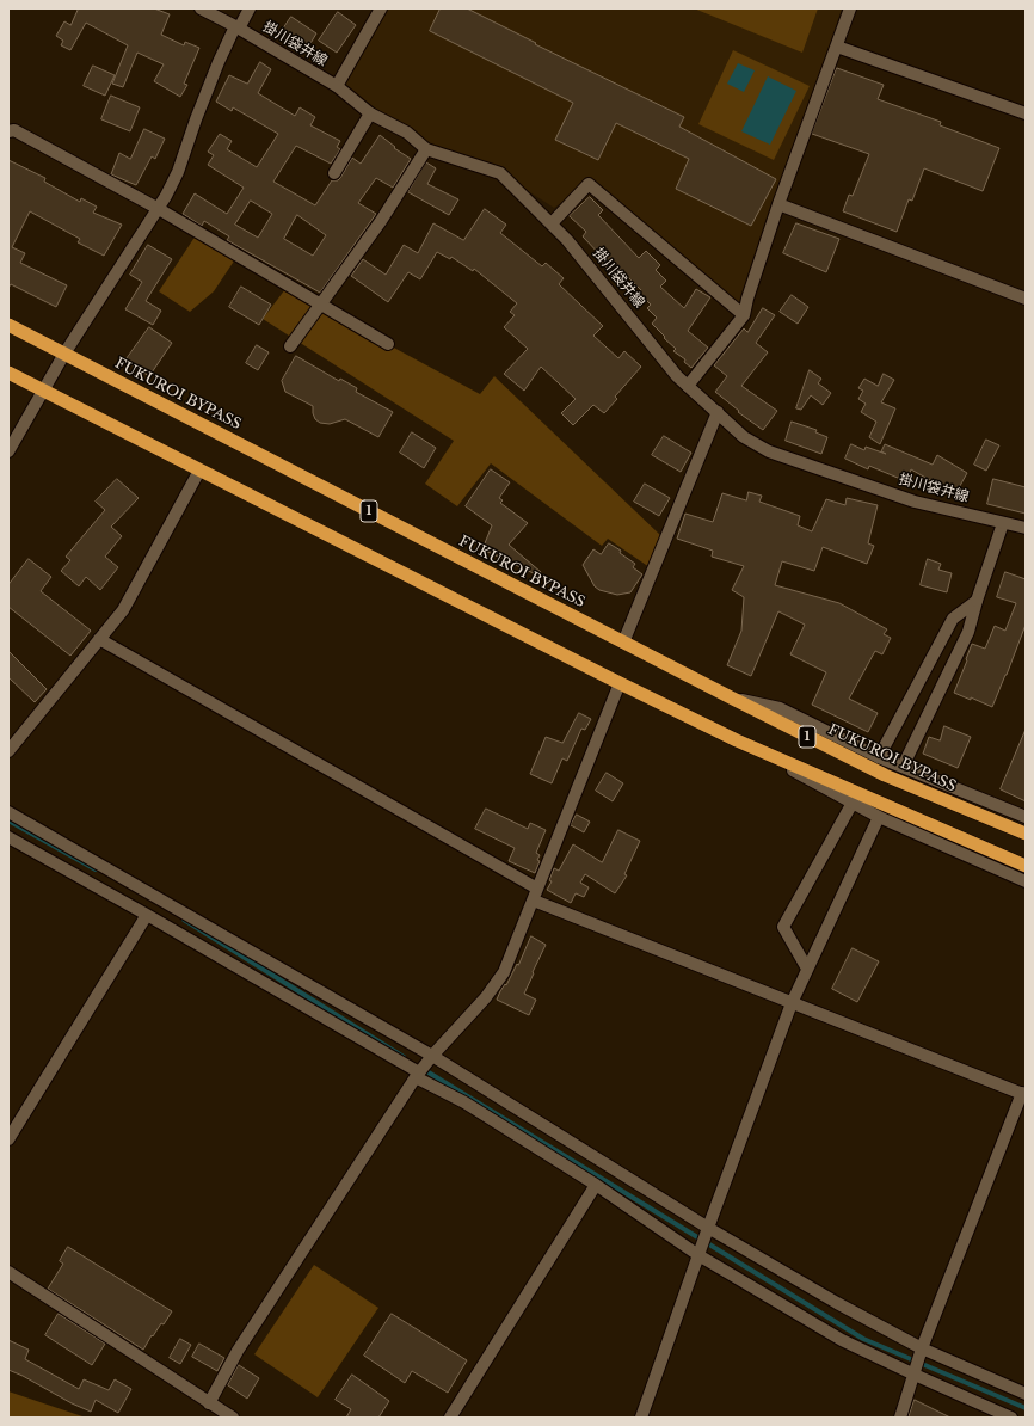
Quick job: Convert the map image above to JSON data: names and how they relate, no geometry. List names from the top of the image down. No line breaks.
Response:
{"streets":{"highway":["FUKUROI BYPASS","1"],"street":["掛川袋井線"]}}
